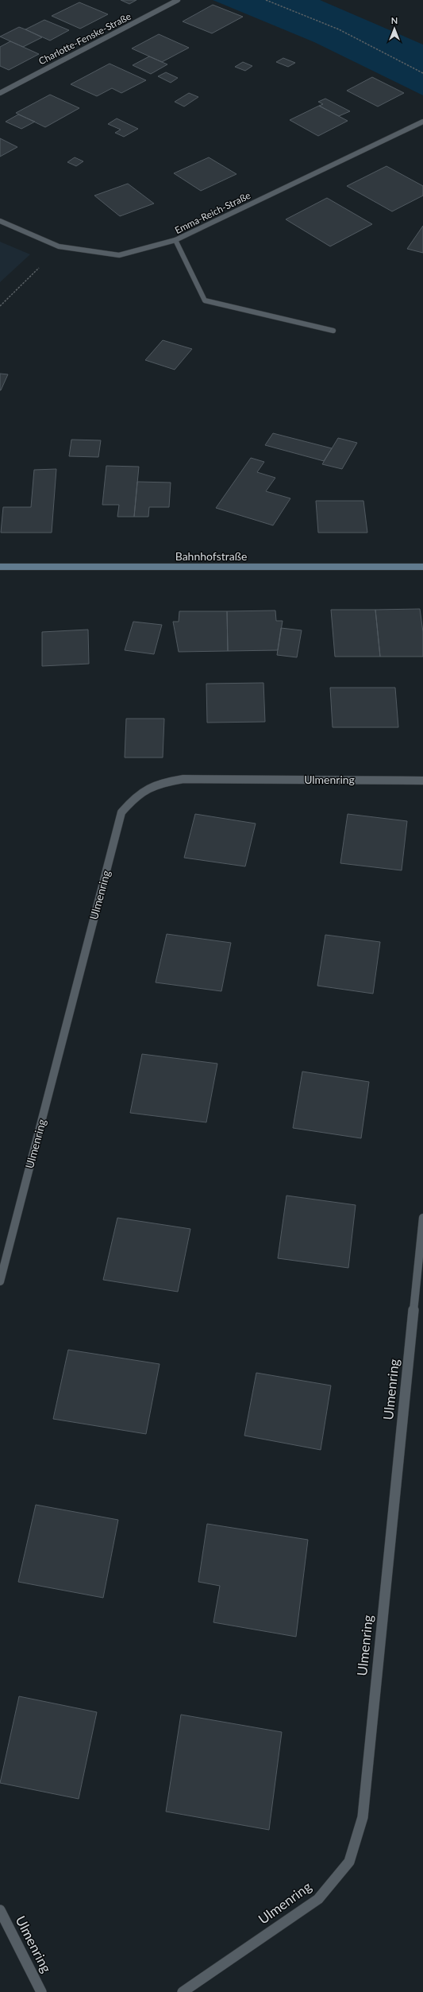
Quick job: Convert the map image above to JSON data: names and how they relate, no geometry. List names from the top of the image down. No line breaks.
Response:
{"streets":{"street":["Charlotte-Fenske-Straße","Emma-Reich-Straße","Bahnhofstraße","Ulmenring"]},"north":"top"}
